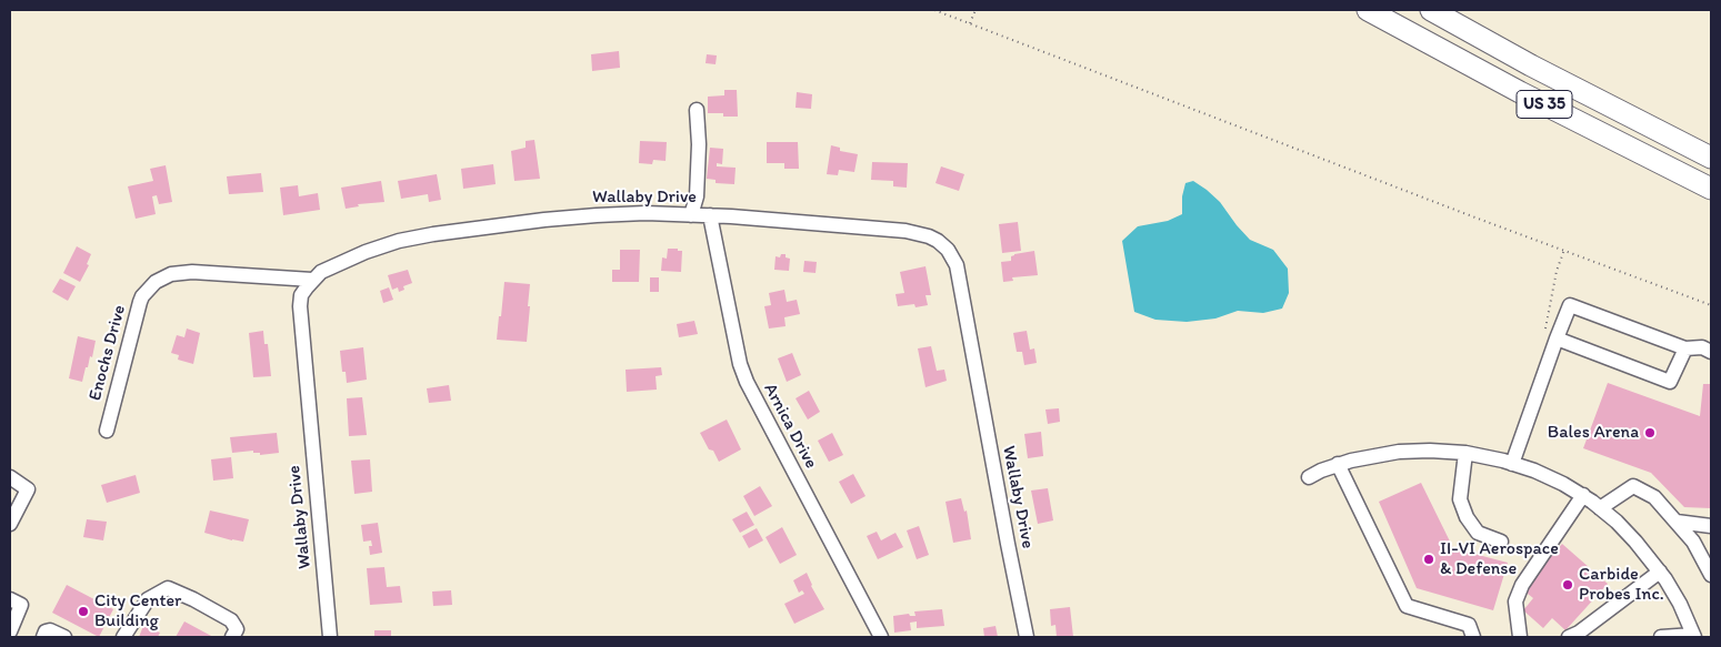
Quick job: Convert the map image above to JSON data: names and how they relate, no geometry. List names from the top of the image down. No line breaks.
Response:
{"streets":{"highway":["US 35"],"street":["Wallaby Drive","Enochs Drive","Arnica Drive"]},"crossings":[["Wallaby Drive","Enochs Drive"],["Wallaby Drive","Arnica Drive"]],"places":["Bales Arena","II-VI Aerospace & Defense","Carbide Probes Inc.","City Center Building"]}
